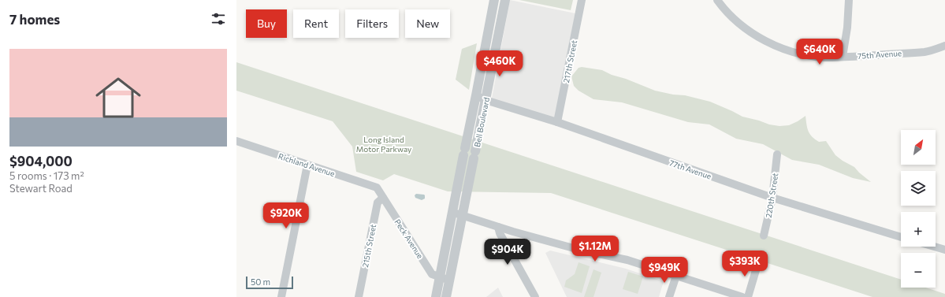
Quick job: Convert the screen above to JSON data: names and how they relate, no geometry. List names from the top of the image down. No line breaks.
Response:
{"streets":{"street":["75th Avenue","217th Street","Bell Boulevard","Richland Avenue","77th Avenue","220th Street","Peck Avenue","215th Street"]},"crossings":[["217th Street","77th Avenue"],["Bell Boulevard","77th Avenue"],["Bell Boulevard","Peck Avenue"],["Richland Avenue","Peck Avenue"],["77th Avenue","220th Street"],["Peck Avenue","215th Street"]],"parks":["Long Island Motor Parkway"],"scale_bar":"50 m","north":"top right","page":{"heading":"7 homes","chip":["Buy","Rent","Filters","New"],"list":[{"name":"$904,000","note":"5 rooms · 173 m² · Stewart Road"}],"price":["$640K","$460K","$920K","$1.12M","$904K","$393K","$949K"],"map_buttons":["+","−"],"scale":"50 m"}}
